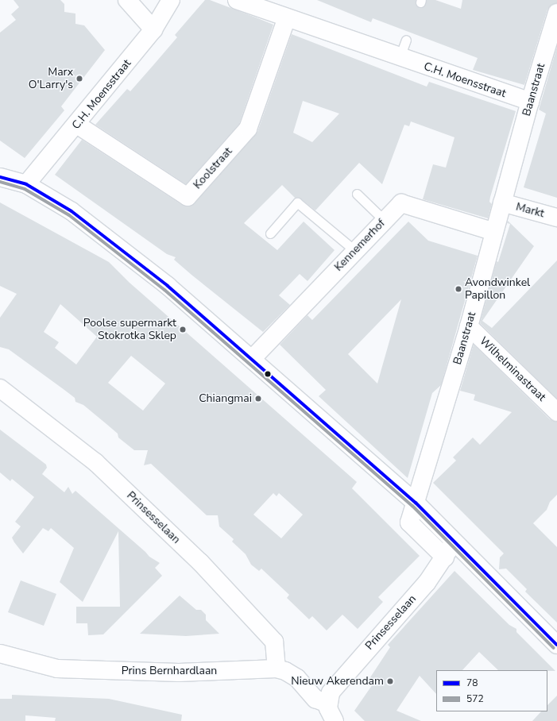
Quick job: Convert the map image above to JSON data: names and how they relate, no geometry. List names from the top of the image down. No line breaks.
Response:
{"streets":{"street":["C.H. Moensstraat","Baanstraat","Koolstraat","Markt","Kennemerhof","Wilhelminastraat","Prinsesselaan","Prins Bernhardlaan"]},"crossings":[["C.H. Moensstraat","Baanstraat"],["C.H. Moensstraat","Koolstraat"],["Baanstraat","Markt"],["Baanstraat","Kennemerhof"],["Baanstraat","Wilhelminastraat"],["Baanstraat","Prinsesselaan"],["Prinsesselaan","Prins Bernhardlaan"]],"places":["Marx O'Larry's","Avondwinkel Papillon","Poolse supermarkt Stokrotka Sklep","Chiangmai","Nieuw Akerendam"],"lines":["transit line 78","transit line 572"],"legend":["78","572"]}
